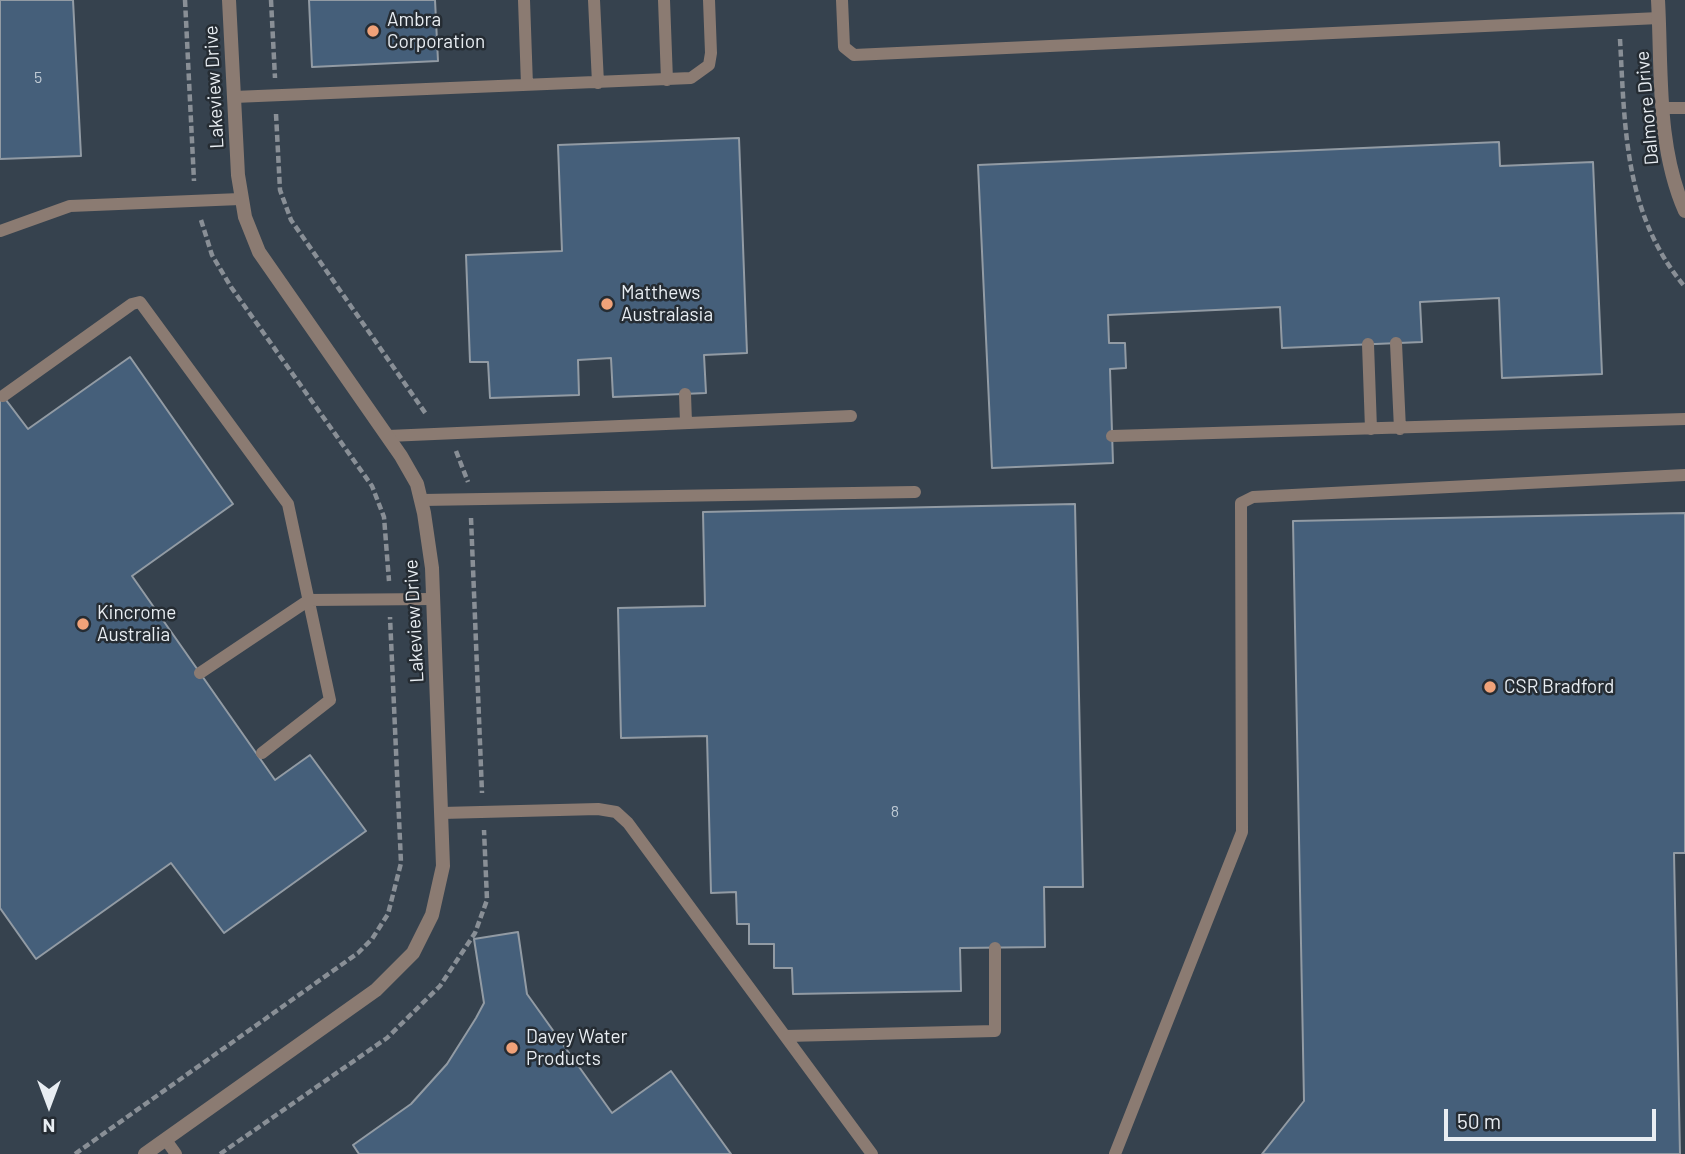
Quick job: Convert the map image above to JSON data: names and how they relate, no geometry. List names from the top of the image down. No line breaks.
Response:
{"streets":{"street":["Lakeview Drive","Dalmore Drive"]},"places":["Ambra Corporation","Matthews Australasia","Kincrome Australia","CSR Bradford","Davey Water Products"],"house_numbers":["5","8"],"scale_bar":"50 m","north":"bottom"}
